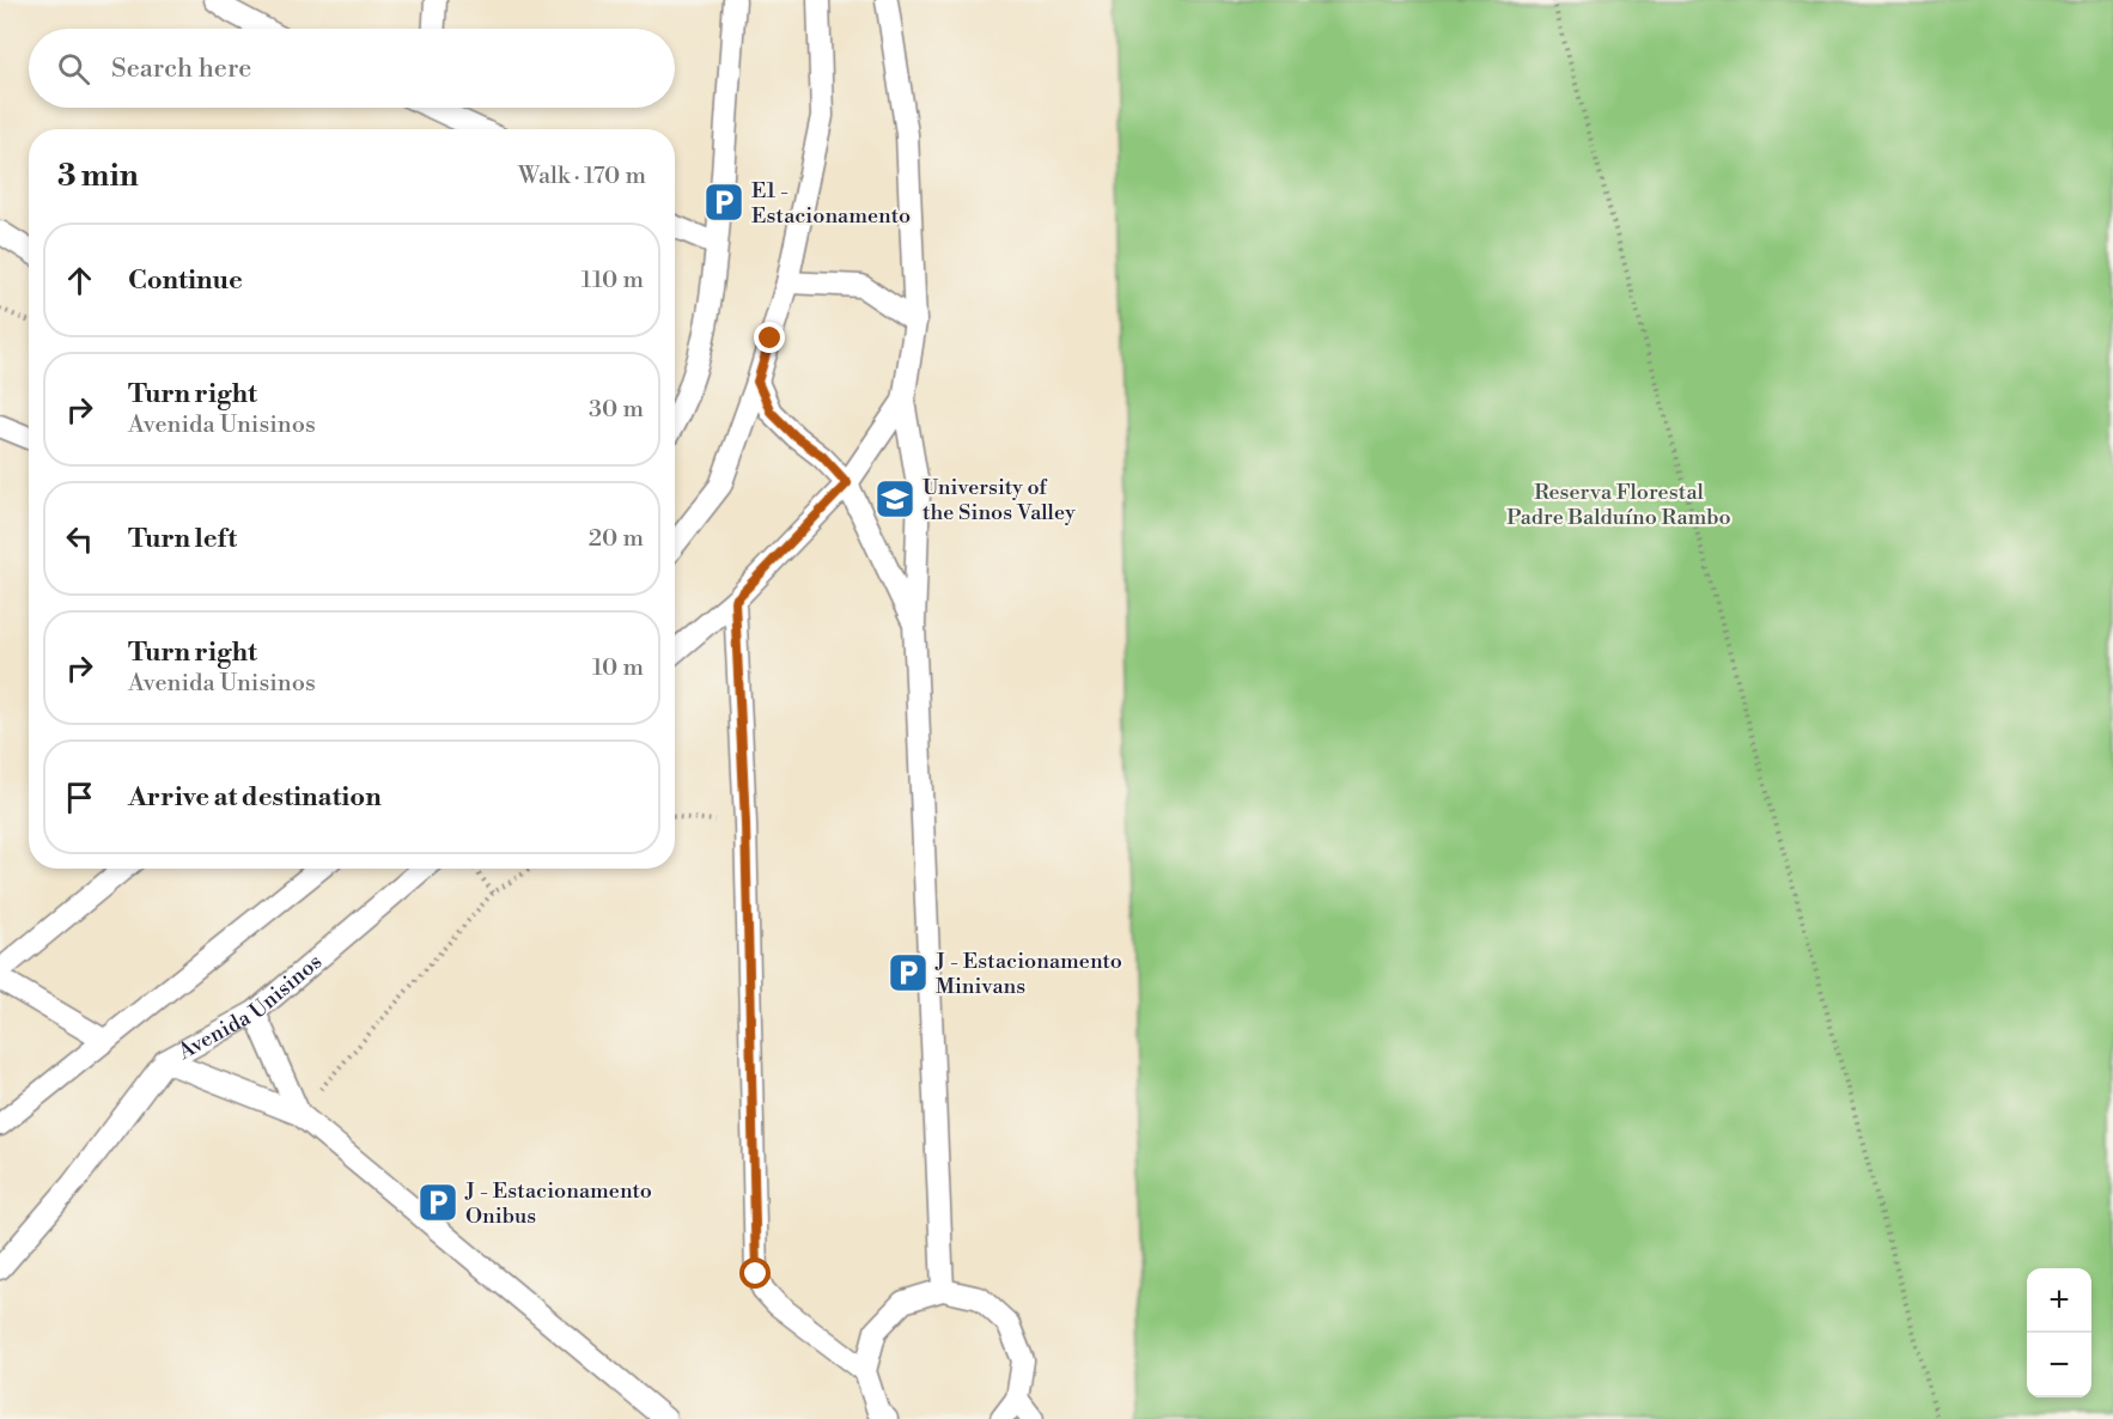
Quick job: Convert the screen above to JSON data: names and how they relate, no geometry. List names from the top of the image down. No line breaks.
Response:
{"streets":{"lane":["Avenida Unisinos"]},"parks":["Reserva Florestal Padre Balduíno Rambo"],"places":{"parking":["E1 - Estacionamento","J - Estacionamento Minivans","J - Estacionamento Onibus"],"school or university":["University of the Sinos Valley"]},"page":{"search":"Search here","heading":["3 min","Walk · 170 m"],"list":[["Continue","110 m"],["Turn right","Avenida Unisinos","30 m"],["Turn left","20 m"],["Turn right","Avenida Unisinos","10 m"],"Arrive at destination"],"map_buttons":["+","−"]}}
